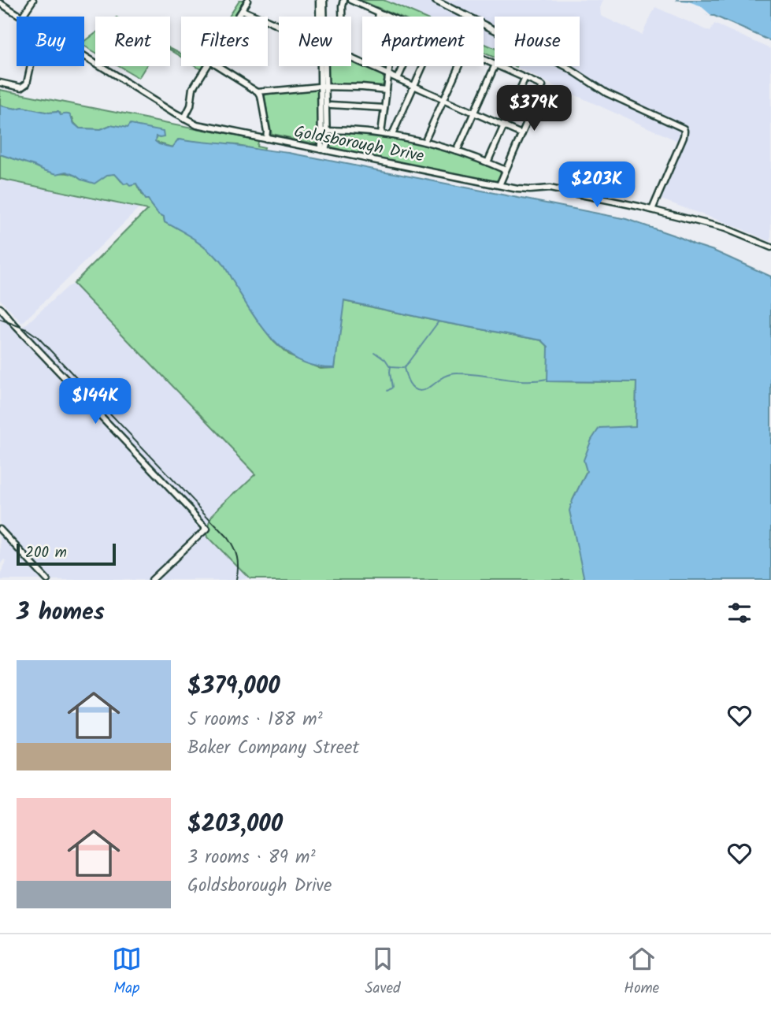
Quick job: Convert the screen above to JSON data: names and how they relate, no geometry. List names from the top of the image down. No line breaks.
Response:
{"streets":{"street":["Goldsborough Drive"]},"scale_bar":"200 m","page":{"chip":["Buy","Rent","Filters","New","Apartment","House"],"price":["$379K","$203K","$144K"],"scale":"200 m","heading":"3 homes","list":[{"name":"$379,000","note":"5 rooms · 188 m² · Baker Company Street"},{"name":"$203,000","note":"3 rooms · 89 m² · Goldsborough Drive"}],"tabs":["Map","Saved","Home"]}}
